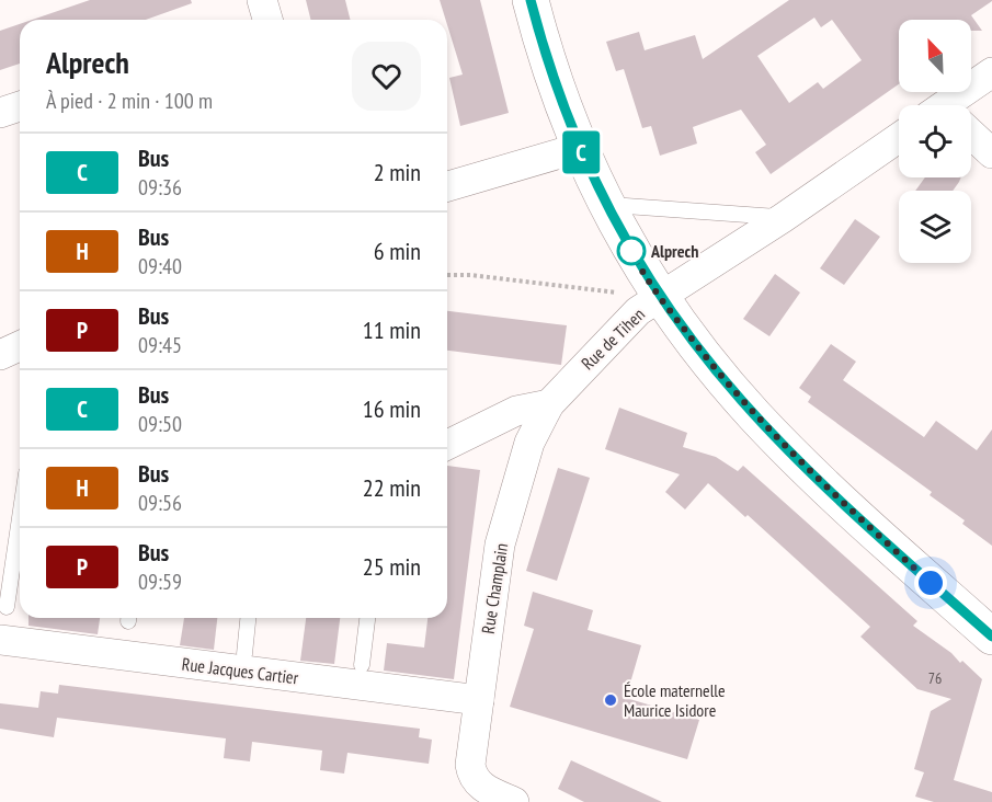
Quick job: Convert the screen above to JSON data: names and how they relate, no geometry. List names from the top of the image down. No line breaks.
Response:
{"streets":{"street":["Rue de Tihen","Rue Champlain","Rue Jacques Cartier"]},"crossings":[["Rue de Tihen","Rue Champlain"],["Rue Champlain","Rue Jacques Cartier"]],"places":["Alprech","École maternelle Maurice Isidore"],"lines":["bus line C"],"house_numbers":["76"],"north":"top left","page":{"on_map":"C","heading":["Alprech","À pied · 2 min · 100 m"],"list":[{"mark":"C","name":"Bus","note":"09:36","value":"2 min"},{"mark":"H","name":"Bus","note":"09:40","value":"6 min"},{"mark":"P","name":"Bus","note":"09:45","value":"11 min"},{"mark":"C","name":"Bus","note":"09:50","value":"16 min"},{"mark":"H","name":"Bus","note":"09:56","value":"22 min"},{"mark":"P","name":"Bus","note":"09:59","value":"25 min"}]}}
